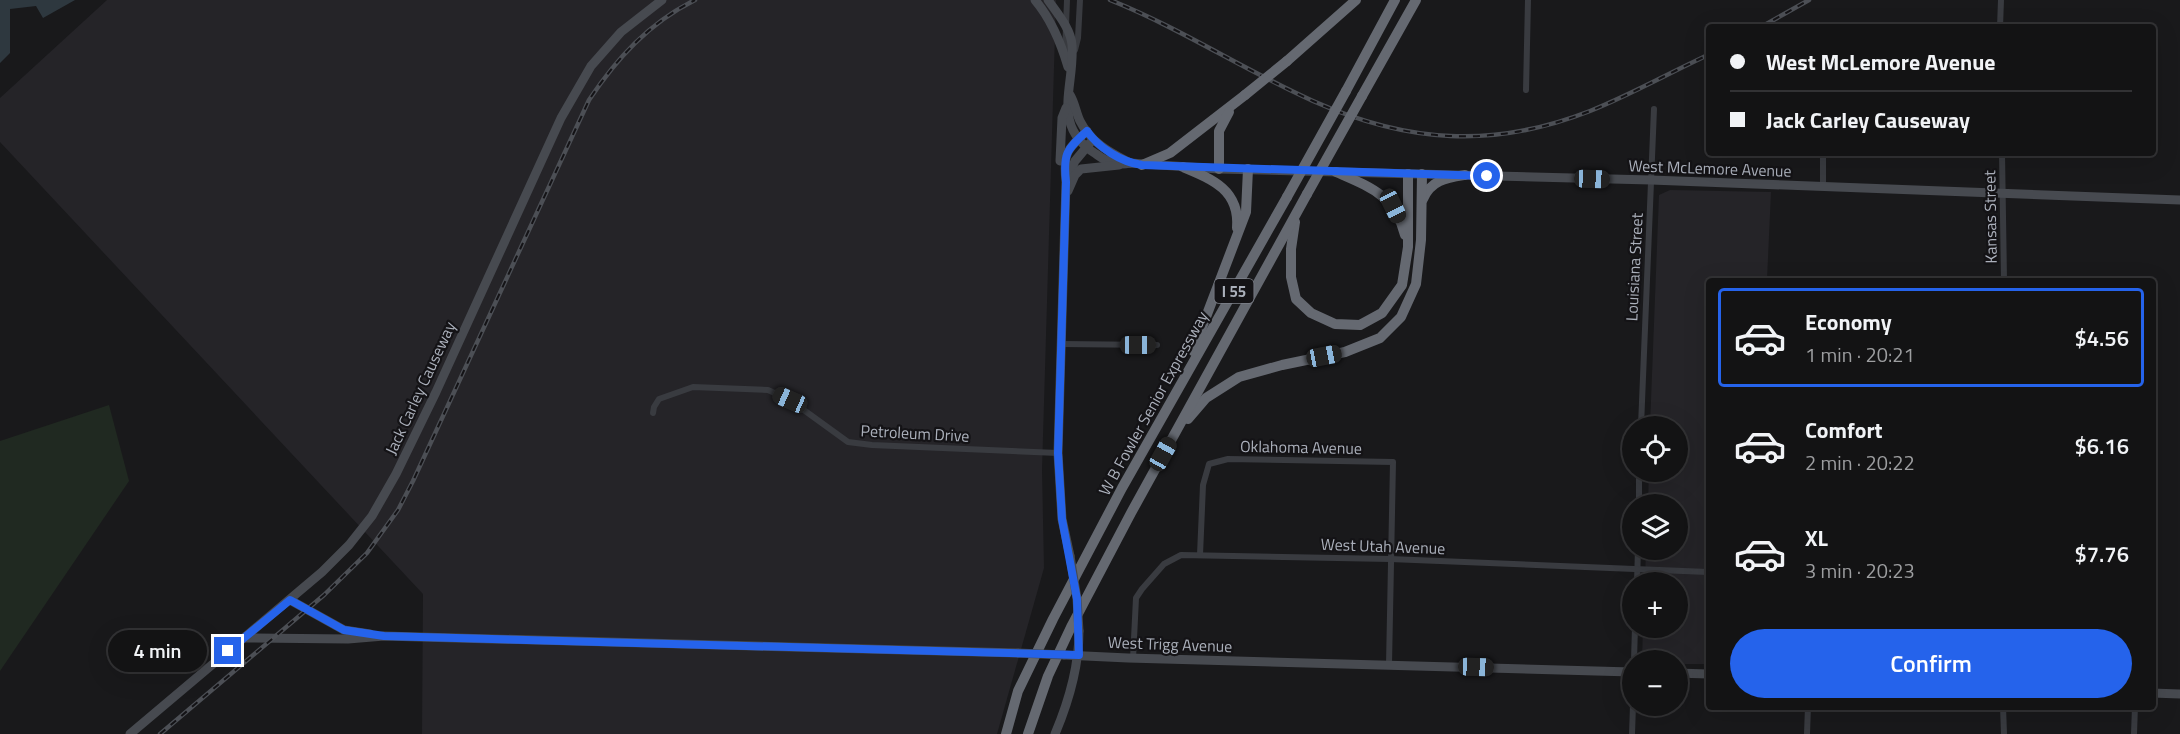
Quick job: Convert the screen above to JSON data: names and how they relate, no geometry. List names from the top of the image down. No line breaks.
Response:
{"streets":{"highway":["I 55","W B Fowler Senior Expressway"],"street":["West McLemore Avenue","Kansas Street","Louisiana Street","Jack Carley Causeway","Petroleum Drive","Oklahoma Avenue","West Utah Avenue","West Trigg Avenue"]},"crossings":[["West McLemore Avenue","Kansas Street"],["West McLemore Avenue","Louisiana Street"],["Oklahoma Avenue","West Utah Avenue"],["West Utah Avenue","West Trigg Avenue"]],"page":{"banner":["West McLemore Avenue","Jack Carley Causeway"],"list":[{"name":"Economy","note":"1 min · 20:21","value":"$4.56"},{"name":"Comfort","note":"2 min · 20:22","value":"$6.16"},{"name":"XL","note":"3 min · 20:23","value":"$7.76"}],"map_buttons":["+","−"],"buttons":"Confirm","bubble":"4 min"}}
